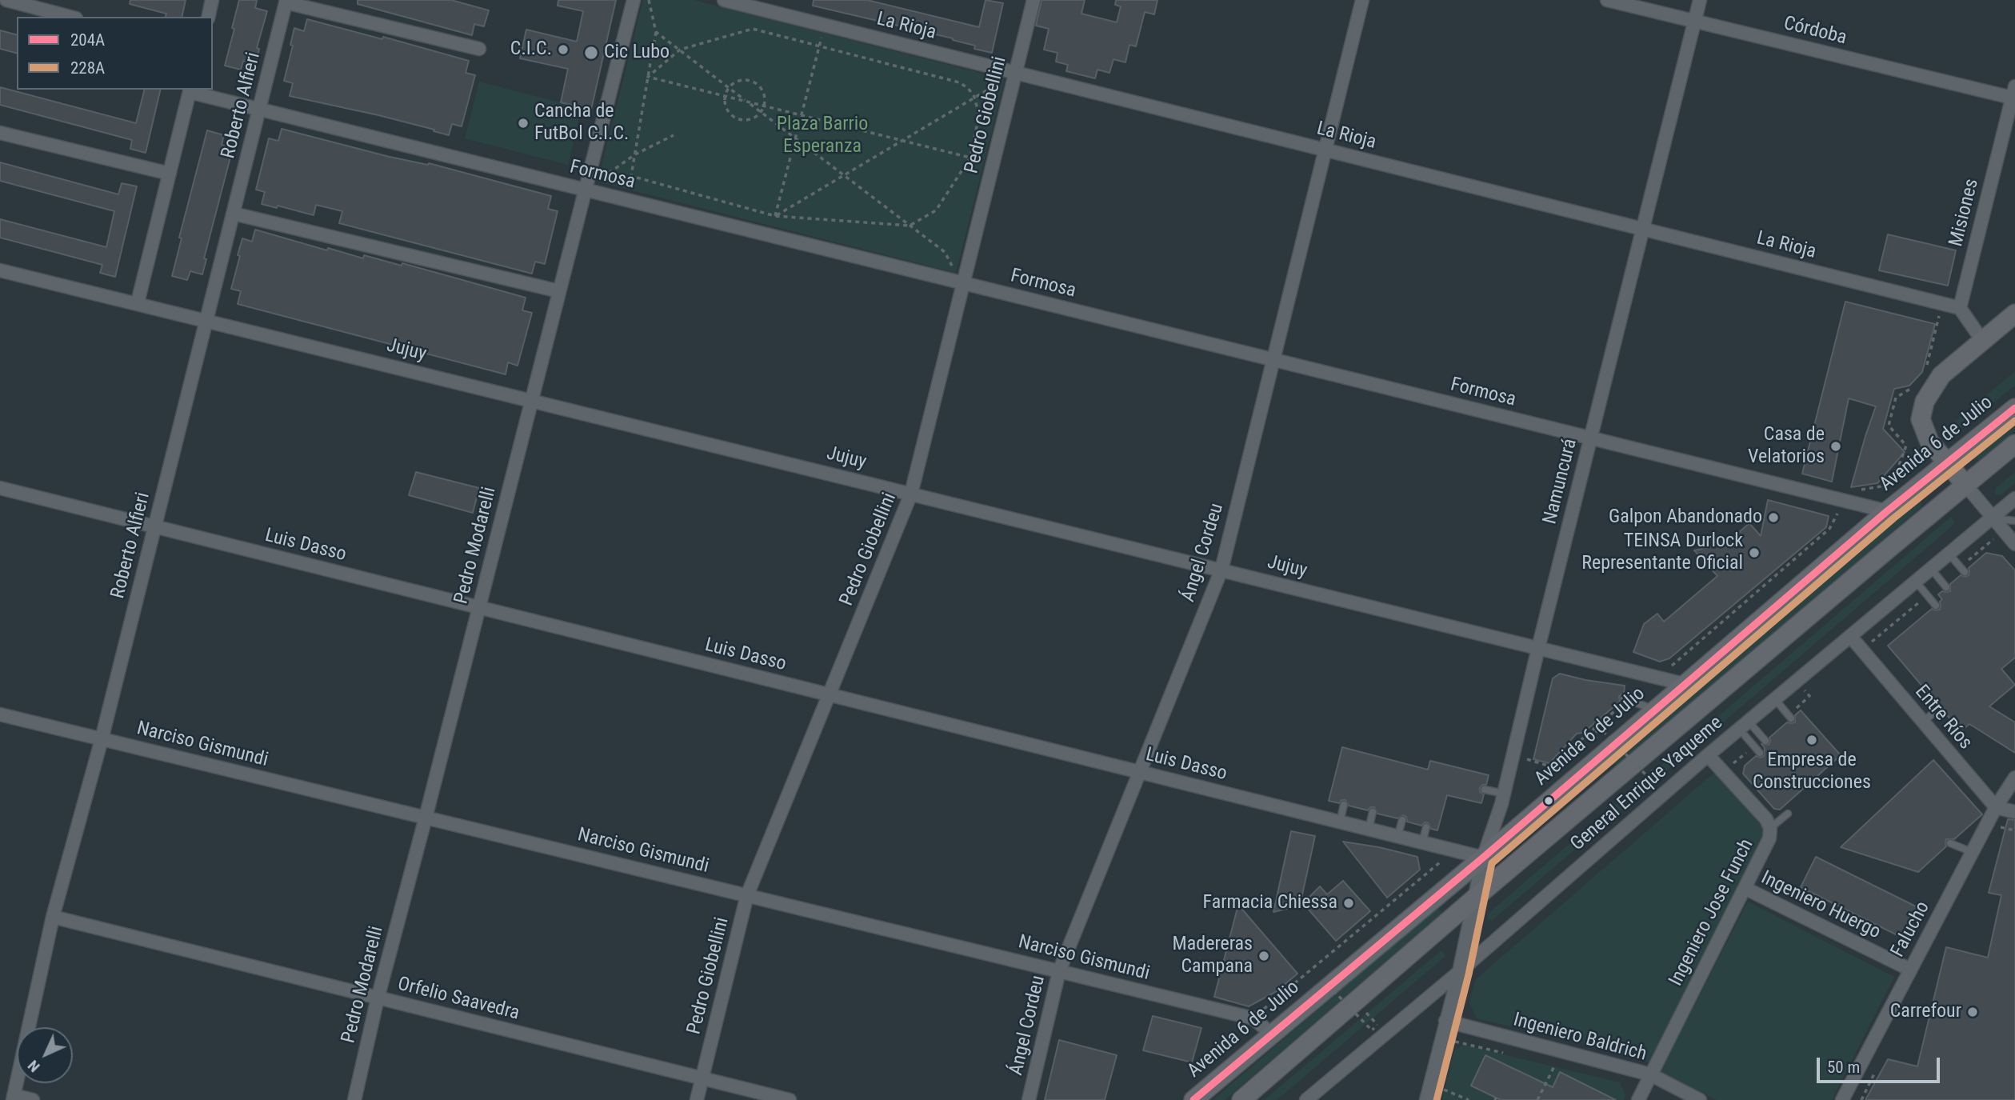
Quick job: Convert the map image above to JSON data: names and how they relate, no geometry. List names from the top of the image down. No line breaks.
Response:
{"streets":{"main road":["Avenida 6 de Julio"],"street":["La Rioja","Córdoba","Roberto Alfieri","Pedro Giobellini","Formosa","Misiones","Jujuy","Namuncurá","Luis Dasso","Pedro Modarelli","Ángel Cordeu","Entre Ríos","Narciso Gismundi","General Enrique Yaqueme","Ingeniero Huergo","Ingeniero Jose Funch","Falucho","Orfelio Saavedra","Ingeniero Baldrich"]},"crossings":[["La Rioja","Pedro Giobellini"],["La Rioja","Misiones"],["La Rioja","Namuncurá"],["La Rioja","Ángel Cordeu"],["Córdoba","Misiones"],["Córdoba","Namuncurá"],["Roberto Alfieri","Formosa"],["Roberto Alfieri","Jujuy"],["Roberto Alfieri","Luis Dasso"],["Roberto Alfieri","Narciso Gismundi"],["Roberto Alfieri","Orfelio Saavedra"],["Pedro Giobellini","Formosa"],["Pedro Giobellini","Jujuy"],["Pedro Giobellini","Luis Dasso"],["Pedro Giobellini","Narciso Gismundi"],["Pedro Giobellini","Orfelio Saavedra"],["Formosa","Avenida 6 de Julio"],["Formosa","Namuncurá"],["Formosa","Pedro Modarelli"],["Formosa","Ángel Cordeu"],["Jujuy","Avenida 6 de Julio"],["Jujuy","Namuncurá"],["Jujuy","Pedro Modarelli"],["Jujuy","Ángel Cordeu"],["Avenida 6 de Julio","Namuncurá"],["Avenida 6 de Julio","Luis Dasso"],["Avenida 6 de Julio","Narciso Gismundi"],["Namuncurá","Luis Dasso"],["Namuncurá","General Enrique Yaqueme"],["Namuncurá","Ingeniero Baldrich"],["Luis Dasso","Pedro Modarelli"],["Luis Dasso","Ángel Cordeu"],["Pedro Modarelli","Narciso Gismundi"],["Pedro Modarelli","Orfelio Saavedra"],["Ángel Cordeu","Narciso Gismundi"],["Entre Ríos","General Enrique Yaqueme"],["Entre Ríos","Falucho"],["General Enrique Yaqueme","Ingeniero Jose Funch"],["Ingeniero Huergo","Ingeniero Jose Funch"],["Ingeniero Huergo","Falucho"],["Ingeniero Jose Funch","Ingeniero Baldrich"]],"parks":["Plaza Barrio Esperanza"],"places":["C.I.C.","Cic Lubo","Cancha de FutBol C.I.C.","Casa de Velatorios","Galpon Abandonado","TEINSA Durlock Representante Oficial","Empresa de Construcciones","Farmacia Chiessa","Madereras Campana","Carrefour"],"lines":["transit line 204A","transit line 228A"],"legend":["204A","228A"],"scale_bar":"50 m","north":"bottom left"}
